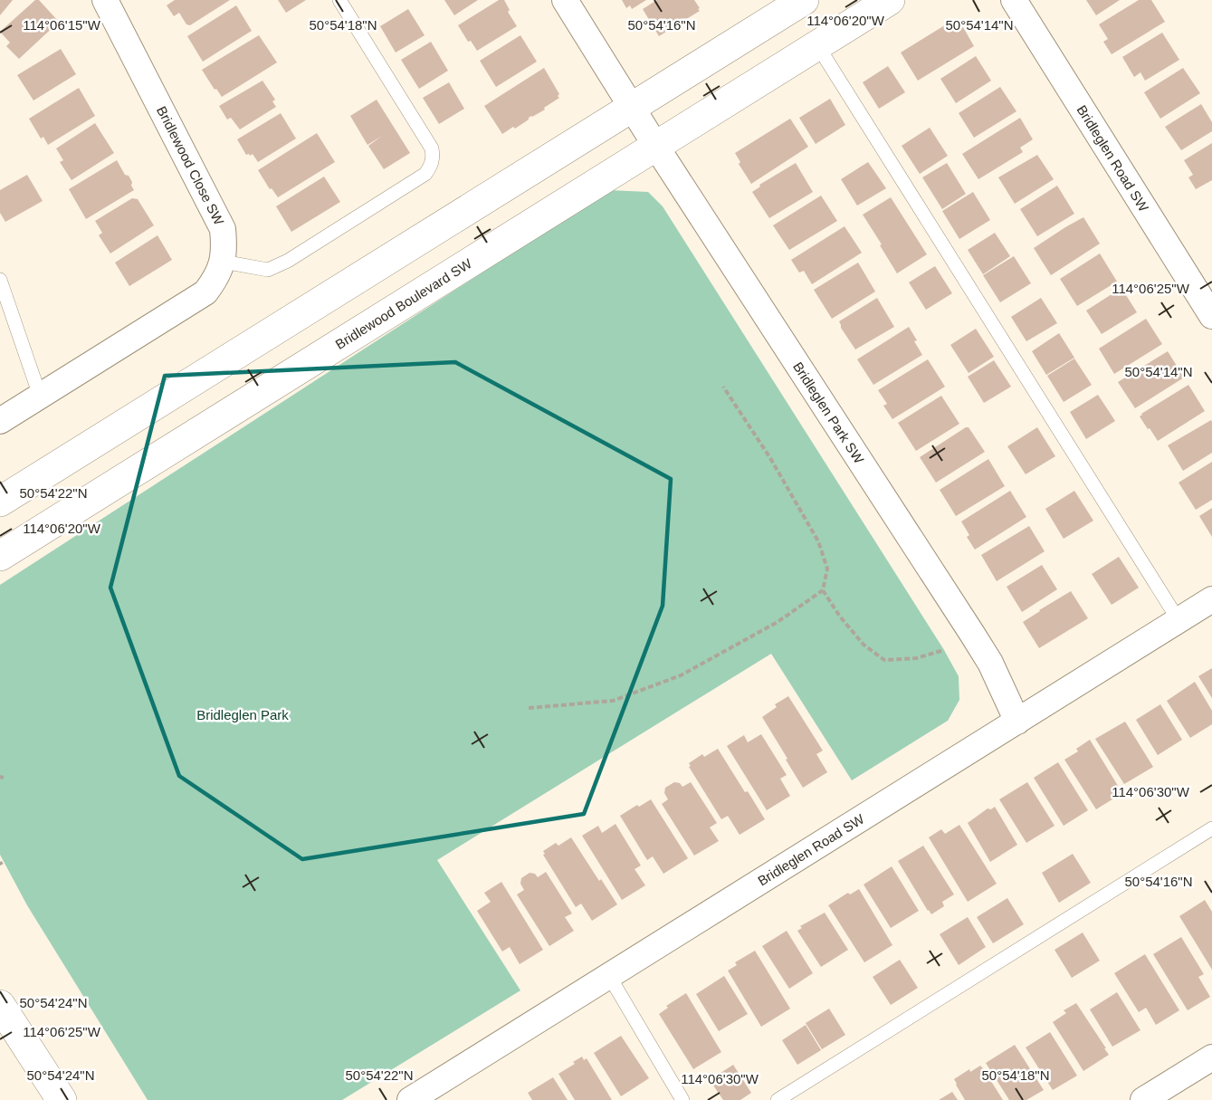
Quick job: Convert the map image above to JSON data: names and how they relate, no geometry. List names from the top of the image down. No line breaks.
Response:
{"streets":{"street":["Bridleglen Road SW","Bridlewood Close SW","Bridlewood Boulevard SW","Bridleglen Park SW"]},"crossings":[["Bridleglen Road SW","Bridleglen Park SW"],["Bridlewood Boulevard SW","Bridleglen Park SW"]],"parks":["Bridleglen Park"],"coordinates":["114°06'20\"W","114°06'15\"W","50°54'18\"N","50°54'16\"N","50°54'14\"N","114°06'25\"W","50°54'22\"N","114°06'30\"W","50°54'24\"N"]}
